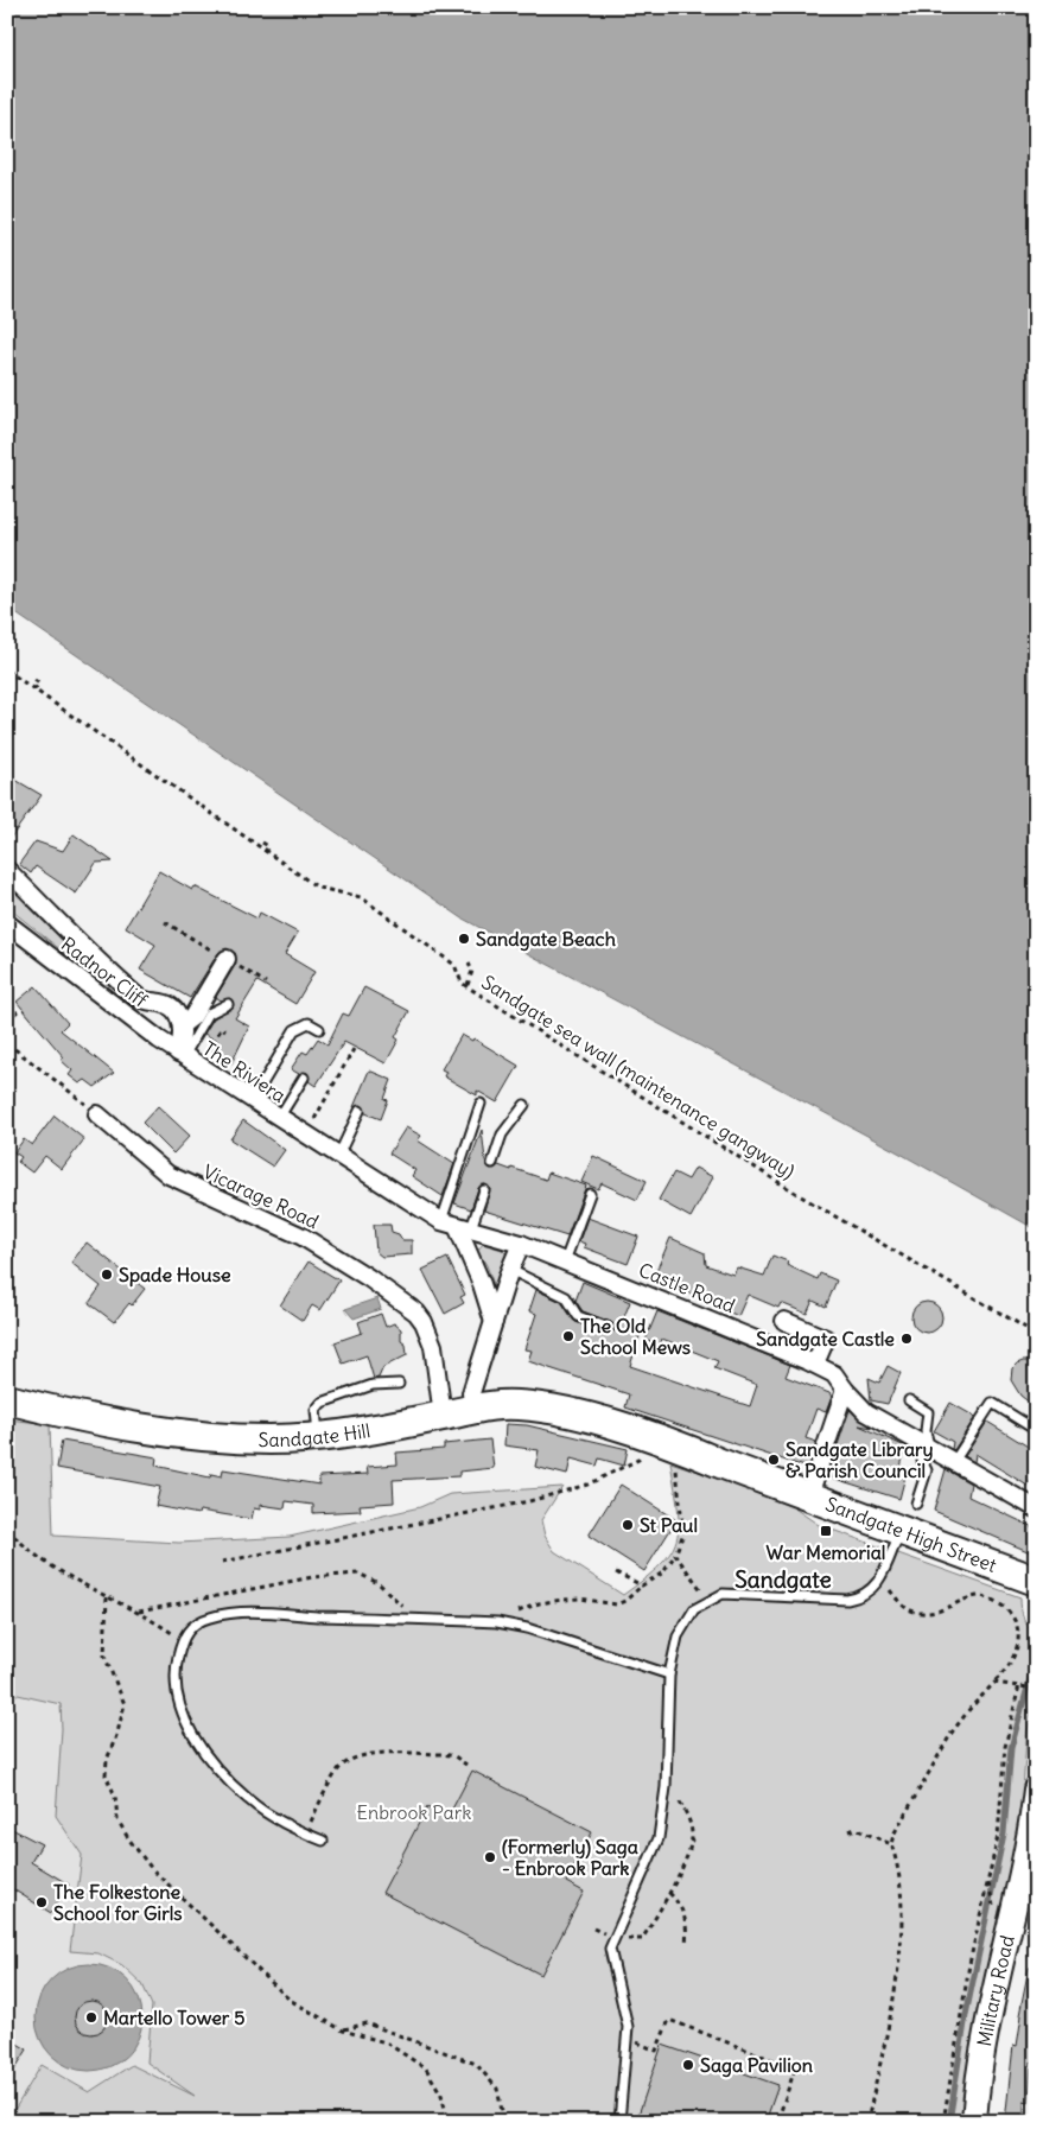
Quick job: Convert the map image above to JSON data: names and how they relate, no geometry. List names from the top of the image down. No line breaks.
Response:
{"streets":{"highway":["Sandgate Hill","Sandgate High Street"],"main road":["Military Road"],"street":["Radnor Cliff","The Riviera","Vicarage Road","Castle Road"],"path":["Sandgate sea wall (maintenance gangway)"]},"crossings":[["Radnor Cliff","The Riviera"],["The Riviera","Castle Road"],["Vicarage Road","Sandgate Hill"],["Sandgate Hill","Sandgate High Street"]],"districts":["Sandgate"],"parks":["Enbrook Park"],"places":{"other":["Sandgate Beach","Spade House","The Old School Mews","Sandgate Castle","Sandgate Library & Parish Council","St Paul","(Formerly) Saga - Enbrook Park","The Folkestone School for Girls","Martello Tower 5","Saga Pavilion"],"transit":["War Memorial"]}}
